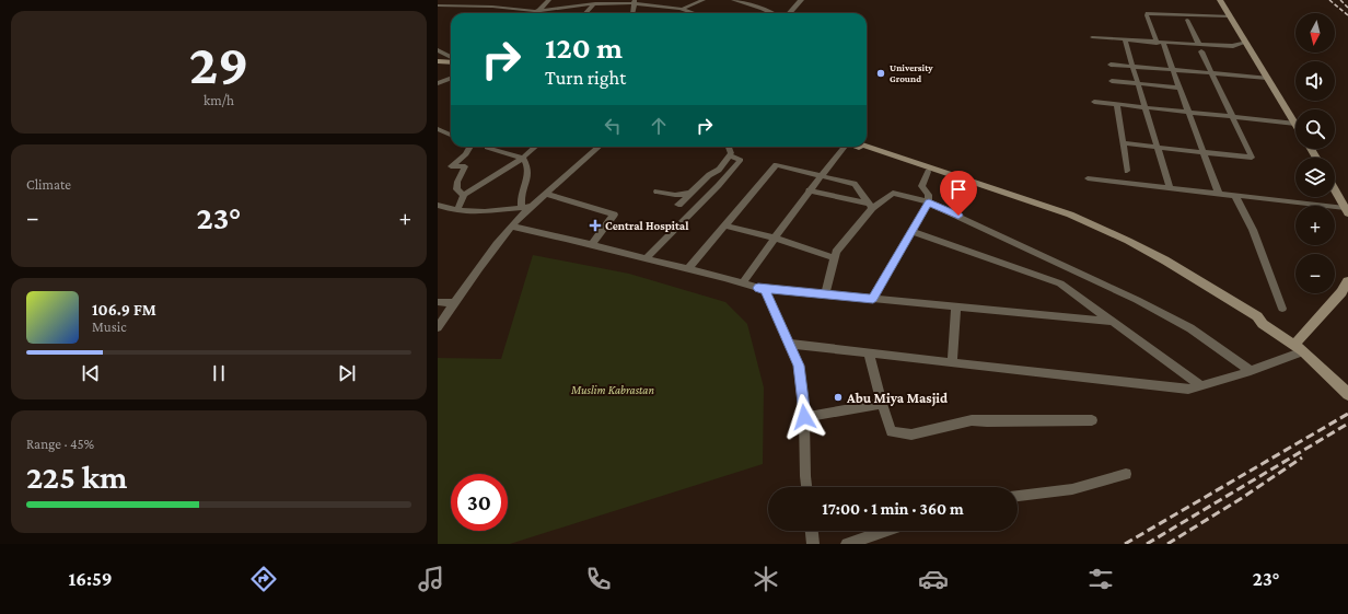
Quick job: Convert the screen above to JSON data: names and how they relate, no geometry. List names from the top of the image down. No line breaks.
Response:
{"parks":["Muslim Kabrastan"],"places":{"other":["University Ground","Abu Miya Masjid"],"health":["Central Hospital"]},"north":"bottom","page":{"tile":[["29","km/h"],"Climate",["Range · 45%","225 km"]],"map_buttons":["+","−"],"turn":["120 m","Turn right"],"heat":["−","23°","+"],"song":["106.9 FM","Music"],"limit":"30","trip":"17:00 · 1 min · 360 m","tabs":["16:59","23°"]}}
